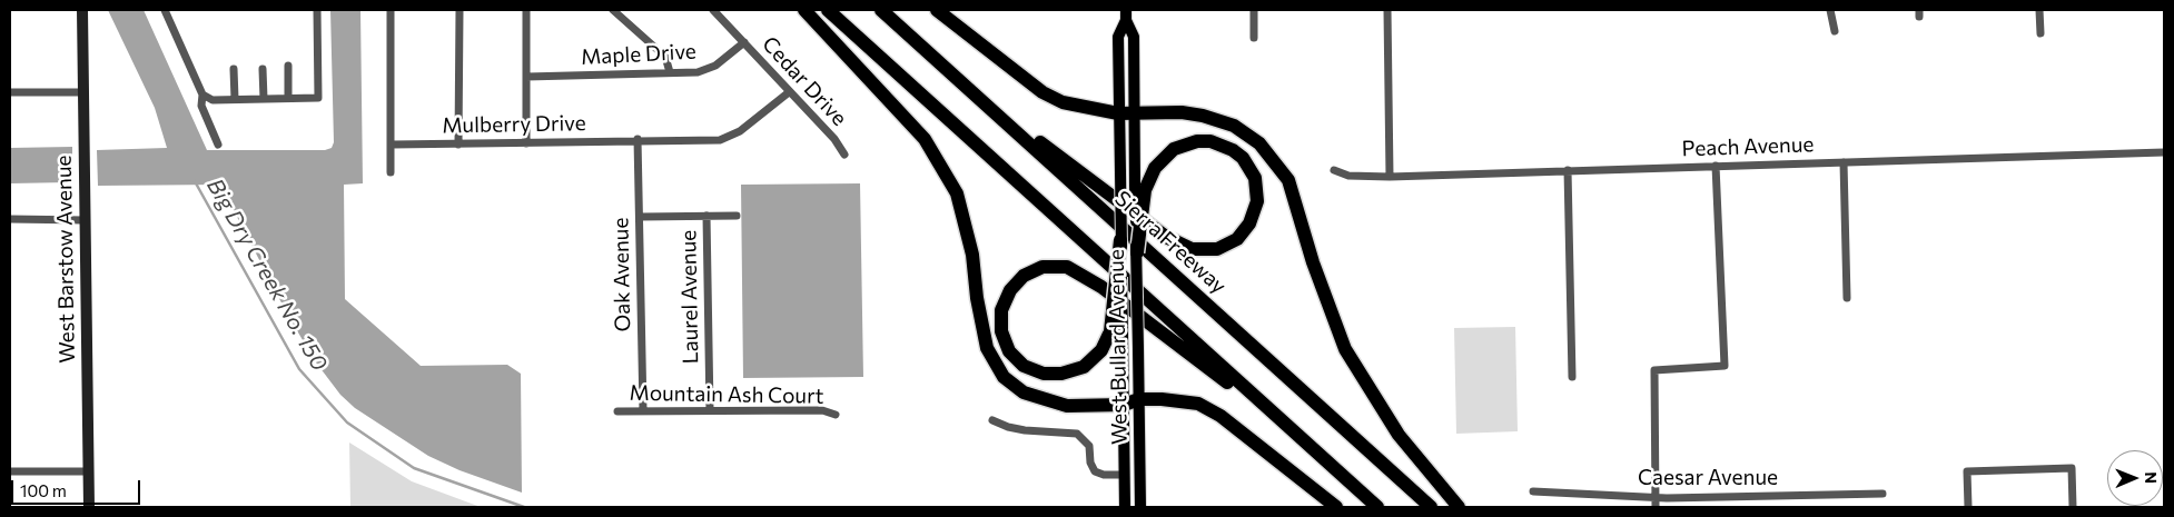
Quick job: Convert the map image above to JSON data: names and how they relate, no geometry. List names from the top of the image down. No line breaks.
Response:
{"streets":{"highway":["Sierra Freeway"],"main road":["West Barstow Avenue","West Bullard Avenue"],"street":["Maple Drive","Cedar Drive","Mulberry Drive","Peach Avenue","Oak Avenue","Laurel Avenue","Mountain Ash Court","Caesar Avenue"]},"crossings":[["Maple Drive","Cedar Drive"],["Cedar Drive","Mulberry Drive"],["Mulberry Drive","Oak Avenue"],["Oak Avenue","Mountain Ash Court"],["Laurel Avenue","Mountain Ash Court"]],"water":["Big Dry Creek No. 150"],"scale_bar":"100 m","north":"right"}
